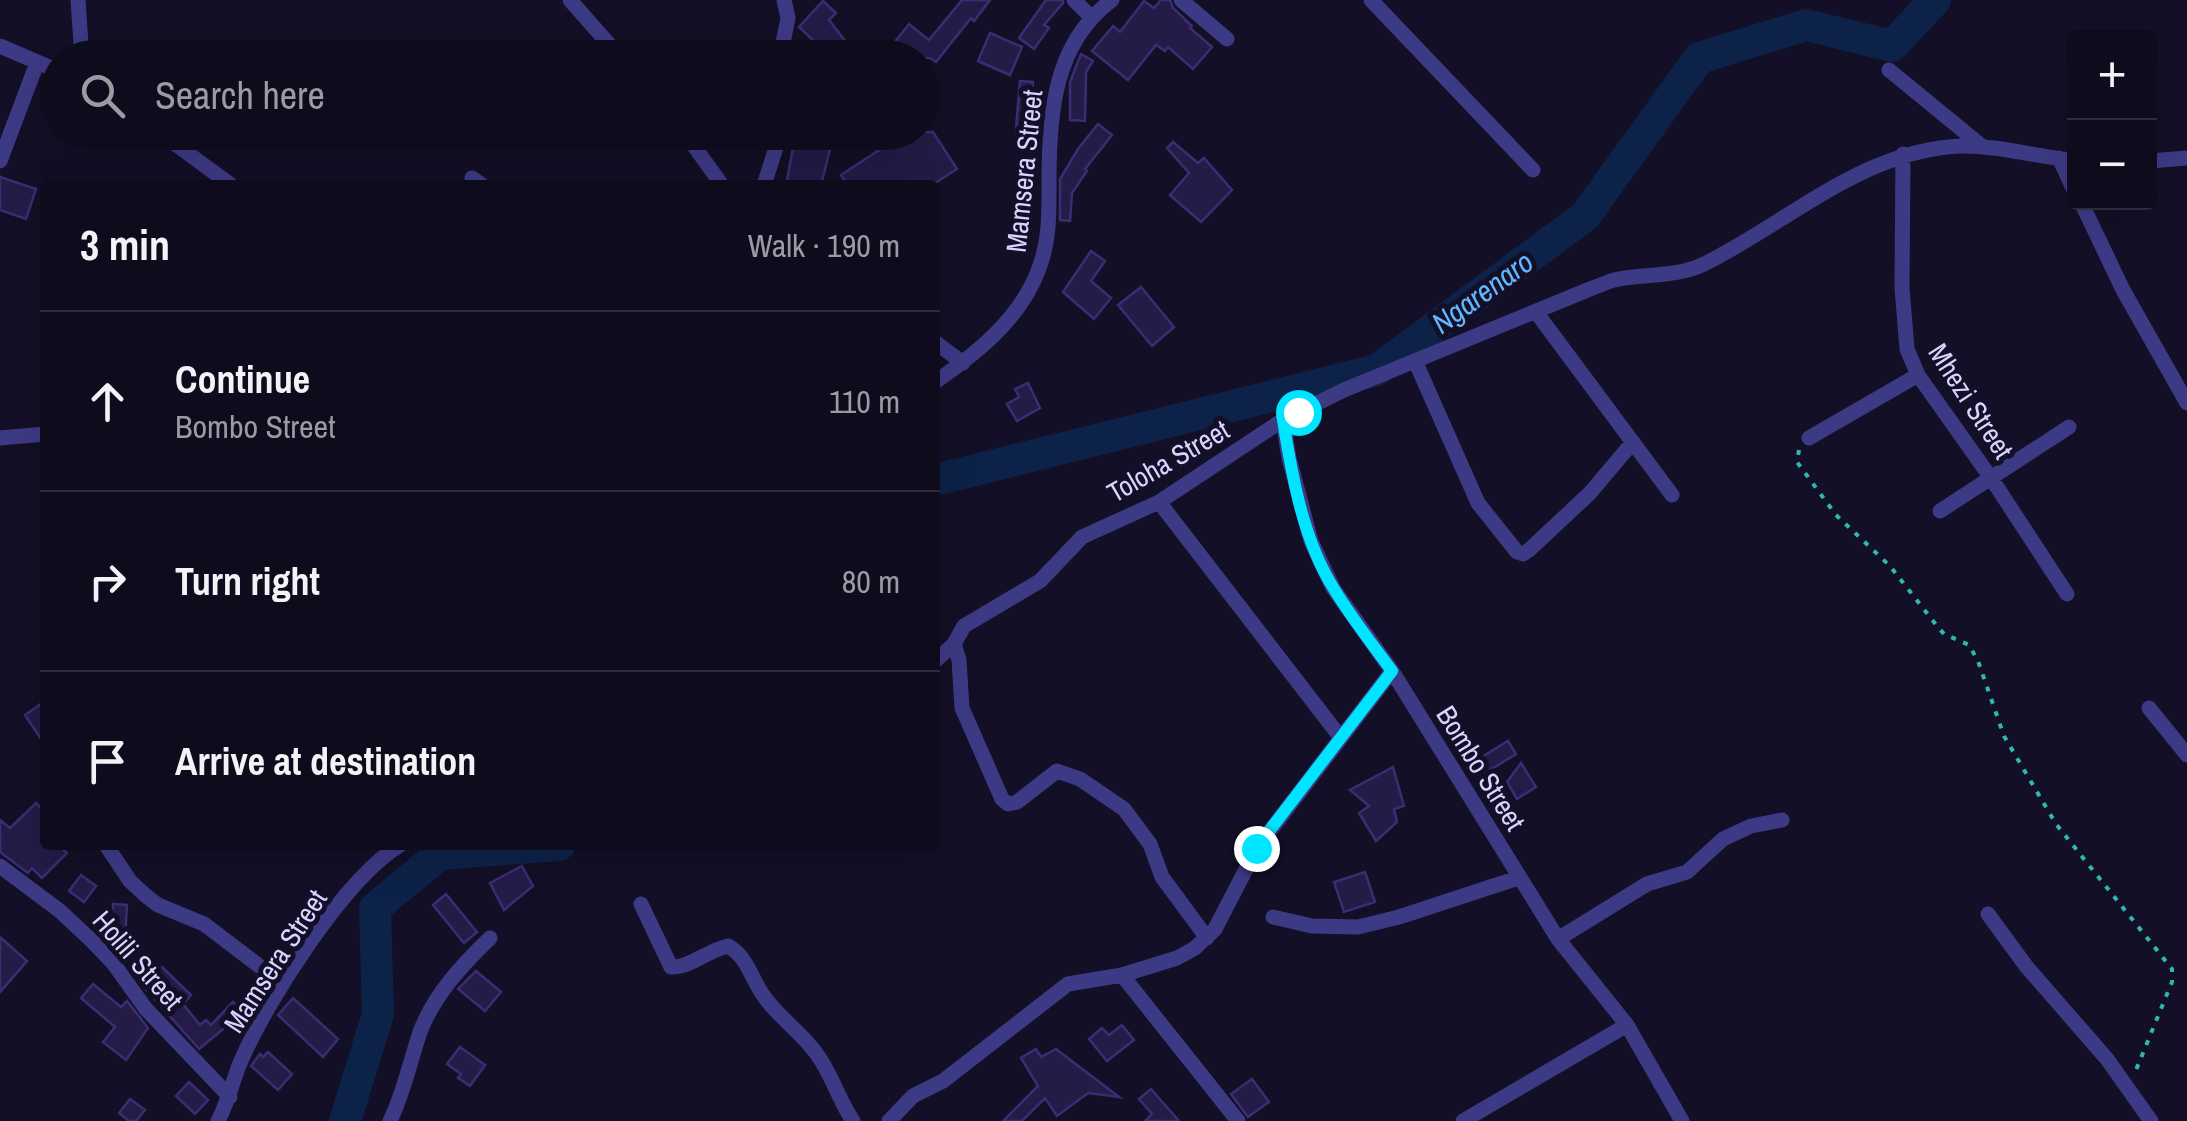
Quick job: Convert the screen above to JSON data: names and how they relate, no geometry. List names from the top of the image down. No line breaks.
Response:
{"streets":{"street":["Mamsera Street","Mhezi Street","Toloha Street","Bombo Street","Holili Street"]},"crossings":[["Mamsera Street","Holili Street"],["Mhezi Street","Toloha Street"],["Toloha Street","Bombo Street"]],"water":["Ngarenaro"],"page":{"map_buttons":["+","−"],"search":"Search here","heading":["3 min","Walk · 190 m"],"list":[["Continue","Bombo Street","110 m"],["Turn right","80 m"],"Arrive at destination"]}}
